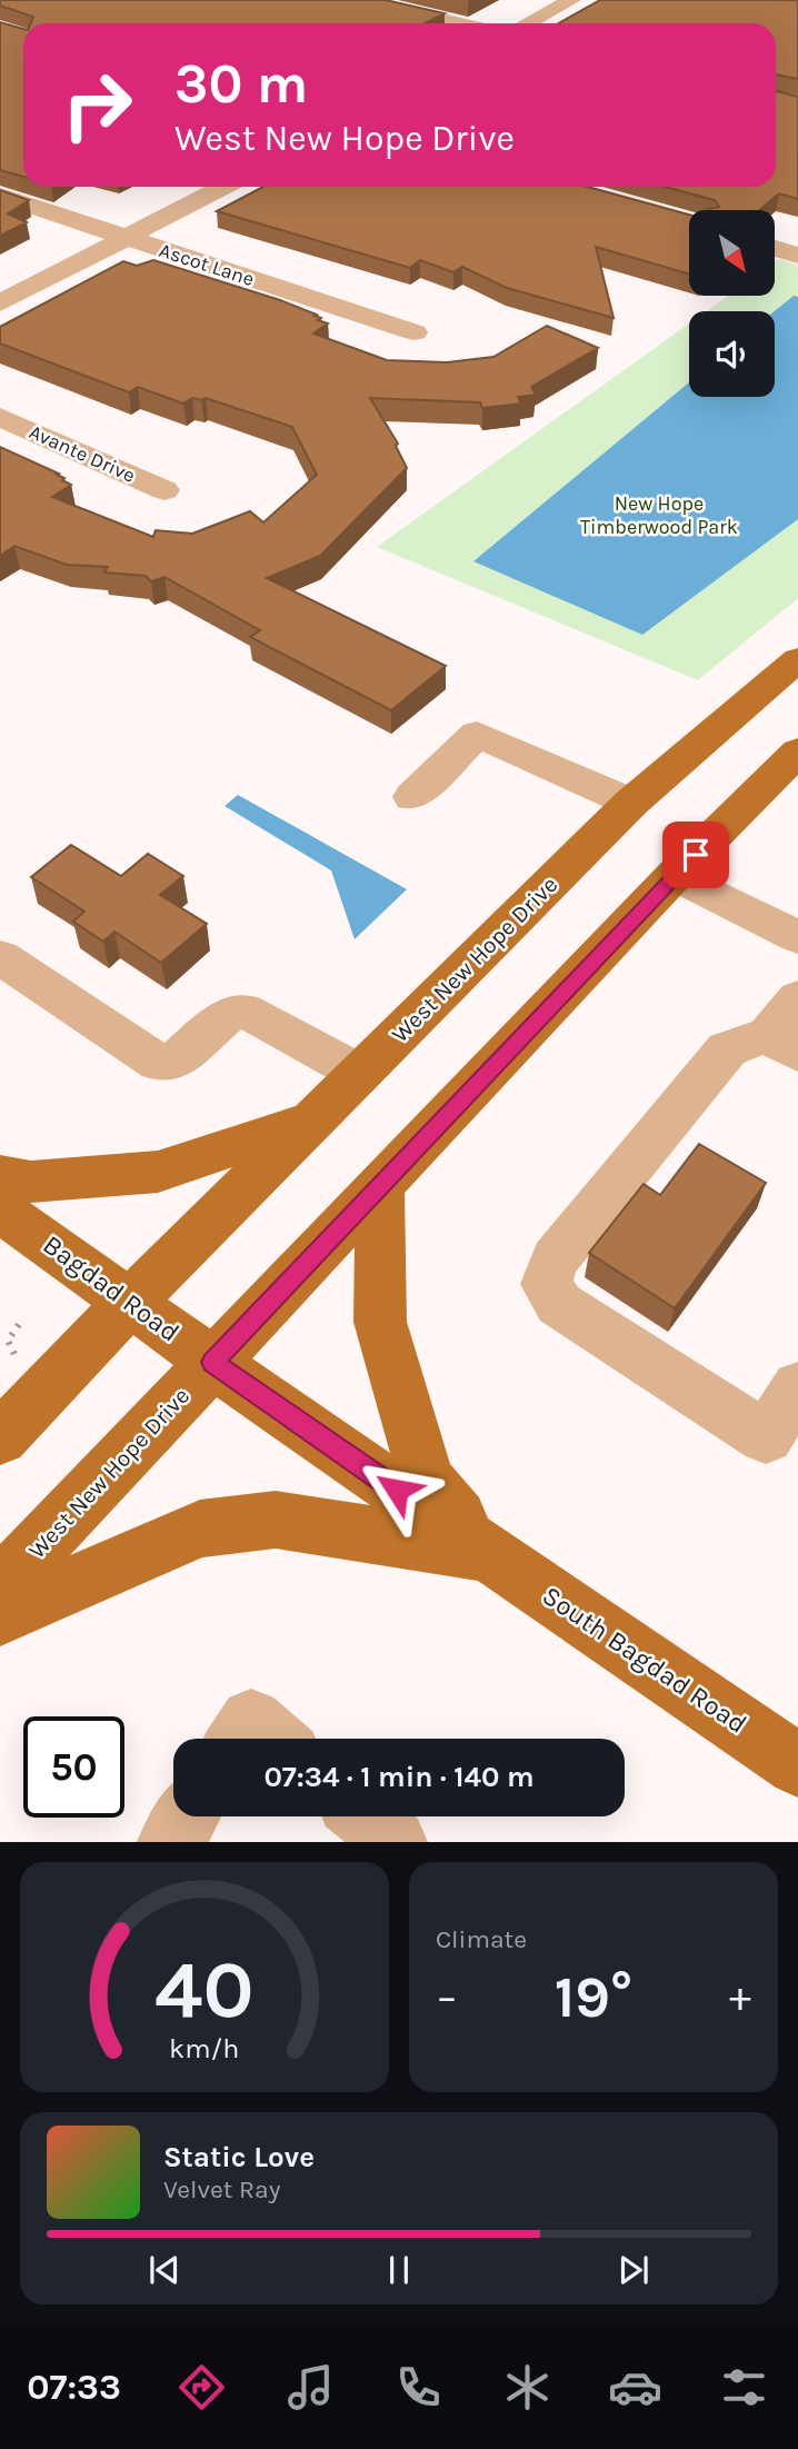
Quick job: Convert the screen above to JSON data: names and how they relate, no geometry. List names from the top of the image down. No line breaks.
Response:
{"streets":{"main road":["West New Hope Drive","Bagdad Road","South Bagdad Road"],"street":["Ascot Lane","Avante Drive"]},"crossings":[["West New Hope Drive","Bagdad Road"],["Bagdad Road","South Bagdad Road"]],"parks":["New Hope Timberwood Park"],"north":"bottom right","page":{"turn":["30 m","West New Hope Drive"],"limit":"50","trip":"07:34 · 1 min · 140 m","tile":"Climate","heat":["−","19°","+"],"song":["Static Love","Velvet Ray"],"tabs":"07:33","gauge":["40","km/h"]}}
